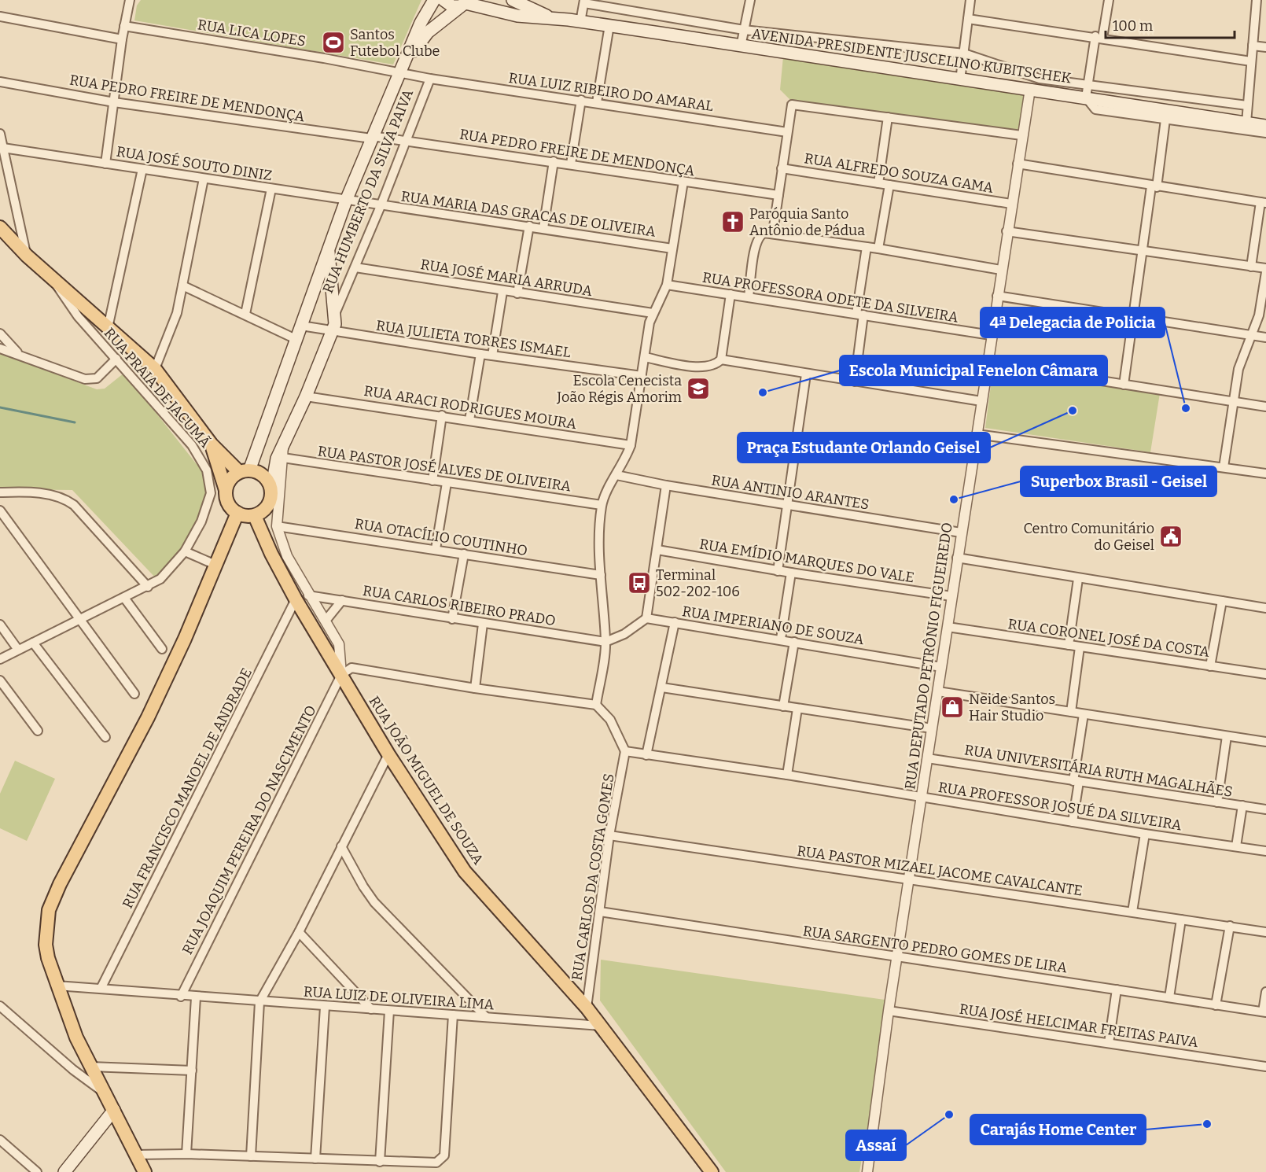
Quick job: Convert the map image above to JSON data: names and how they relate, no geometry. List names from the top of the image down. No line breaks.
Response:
{"streets":{"main road":["AVENIDA PRESIDENTE JUSCELINO KUBITSCHEK","RUA JOÃO MIGUEL DE SOUZA"],"street":["RUA LICA LOPES","RUA LUIZ RIBEIRO DO AMARAL","RUA PEDRO FREIRE DE MENDONÇA","RUA JOSÉ SOUTO DINIZ","RUA ALFREDO SOUZA GAMA","RUA HUMBERTO DA SILVA PAIVA","RUA MARIA DAS GRACAS DE OLIVEIRA","RUA JOSÉ MARIA ARRUDA","RUA PROFESSORA ODETE DA SILVEIRA","RUA JULIETA TORRES ISMAEL","RUA PRAIA DE JACUMÃ","RUA ARACI RODRIGUES MOURA","RUA PASTOR JOSÉ ALVES DE OLIVEIRA","RUA ANTINIO ARANTES","RUA OTACÍLIO COUTINHO","RUA EMÍDIO MARQUES DO VALE","RUA CARLOS RIBEIRO PRADO","RUA IMPERIANO DE SOUZA","RUA CORONEL JOSÉ DA COSTA","RUA DEPUTADO PETRÔNIO FIGUEIREDO","RUA UNIVERSITÁRIA RUTH MAGALHÃES","RUA FRANCISCO MANOEL DE ANDRADE","RUA PROFESSOR JOSUÉ DA SILVEIRA","RUA JOAQUIM PEREIRA DO NASCIMENTO","RUA PASTOR MIZAEL JACOME CAVALCANTE","RUA CARLOS DA COSTA GOMES","RUA SARGENTO PEDRO GOMES DE LIRA","RUA LUIZ DE OLIVEIRA LIMA","RUA JOSÉ HELCIMAR FREITAS PAIVA"]},"crossings":[["RUA LICA LOPES","RUA LUIZ RIBEIRO DO AMARAL"],["RUA LICA LOPES","RUA HUMBERTO DA SILVA PAIVA"],["AVENIDA PRESIDENTE JUSCELINO KUBITSCHEK","RUA DEPUTADO PETRÔNIO FIGUEIREDO"],["RUA LUIZ RIBEIRO DO AMARAL","RUA HUMBERTO DA SILVA PAIVA"],["RUA PEDRO FREIRE DE MENDONÇA","RUA HUMBERTO DA SILVA PAIVA"],["RUA JOSÉ SOUTO DINIZ","RUA HUMBERTO DA SILVA PAIVA"],["RUA JOSÉ SOUTO DINIZ","RUA MARIA DAS GRACAS DE OLIVEIRA"],["RUA ALFREDO SOUZA GAMA","RUA DEPUTADO PETRÔNIO FIGUEIREDO"],["RUA HUMBERTO DA SILVA PAIVA","RUA MARIA DAS GRACAS DE OLIVEIRA"],["RUA HUMBERTO DA SILVA PAIVA","RUA JOSÉ MARIA ARRUDA"],["RUA PROFESSORA ODETE DA SILVEIRA","RUA DEPUTADO PETRÔNIO FIGUEIREDO"],["RUA ANTINIO ARANTES","RUA DEPUTADO PETRÔNIO FIGUEIREDO"],["RUA EMÍDIO MARQUES DO VALE","RUA DEPUTADO PETRÔNIO FIGUEIREDO"],["RUA IMPERIANO DE SOUZA","RUA DEPUTADO PETRÔNIO FIGUEIREDO"],["RUA CORONEL JOSÉ DA COSTA","RUA DEPUTADO PETRÔNIO FIGUEIREDO"],["RUA DEPUTADO PETRÔNIO FIGUEIREDO","RUA UNIVERSITÁRIA RUTH MAGALHÃES"],["RUA DEPUTADO PETRÔNIO FIGUEIREDO","RUA PROFESSOR JOSUÉ DA SILVEIRA"],["RUA DEPUTADO PETRÔNIO FIGUEIREDO","RUA PASTOR MIZAEL JACOME CAVALCANTE"],["RUA DEPUTADO PETRÔNIO FIGUEIREDO","RUA SARGENTO PEDRO GOMES DE LIRA"],["RUA DEPUTADO PETRÔNIO FIGUEIREDO","RUA JOSÉ HELCIMAR FREITAS PAIVA"],["RUA JOÃO MIGUEL DE SOUZA","RUA FRANCISCO MANOEL DE ANDRADE"],["RUA JOÃO MIGUEL DE SOUZA","RUA JOAQUIM PEREIRA DO NASCIMENTO"],["RUA JOÃO MIGUEL DE SOUZA","RUA CARLOS DA COSTA GOMES"],["RUA JOÃO MIGUEL DE SOUZA","RUA LUIZ DE OLIVEIRA LIMA"],["RUA FRANCISCO MANOEL DE ANDRADE","RUA LUIZ DE OLIVEIRA LIMA"],["RUA PROFESSOR JOSUÉ DA SILVEIRA","RUA CARLOS DA COSTA GOMES"],["RUA JOAQUIM PEREIRA DO NASCIMENTO","RUA LUIZ DE OLIVEIRA LIMA"],["RUA PASTOR MIZAEL JACOME CAVALCANTE","RUA CARLOS DA COSTA GOMES"],["RUA CARLOS DA COSTA GOMES","RUA SARGENTO PEDRO GOMES DE LIRA"]],"places":{"sports":["Santos Futebol Clube"],"church":["Paróquia Santo Antônio de Pádua"],"school or university":["Escola Cenecista João Régis Amorim"],"other":["Escola Municipal Fenelon Câmara","4ª Delegacia de Policia","Praça Estudante Orlando Geisel","Superbox Brasil - Geisel","Assaí","Carajás Home Center"],"public building":["Centro Comunitário do Geisel"],"bus stop":["Terminal 502-202-106"],"shop":["Neide Santos Hair Studio"]},"scale_bar":"100 m"}
